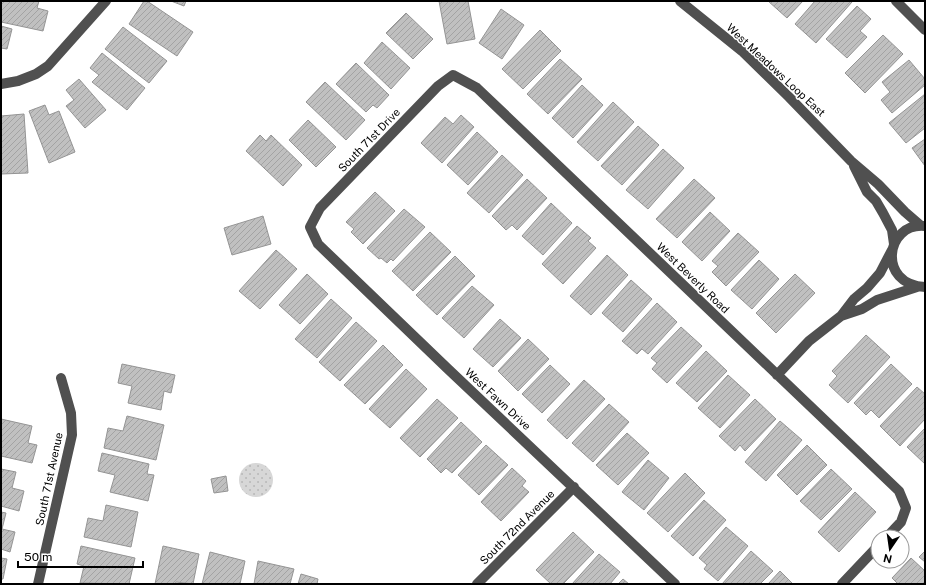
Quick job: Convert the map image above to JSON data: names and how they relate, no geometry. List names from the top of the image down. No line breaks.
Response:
{"streets":{"street":["West Meadows Loop East","South 71st Drive","West Beverly Road","West Fawn Drive","South 71st Avenue","South 72nd Avenue"]},"crossings":[["South 71st Drive","West Beverly Road"],["South 71st Drive","West Fawn Drive"],["West Fawn Drive","South 72nd Avenue"]],"scale_bar":"50 m","north":"bottom"}
